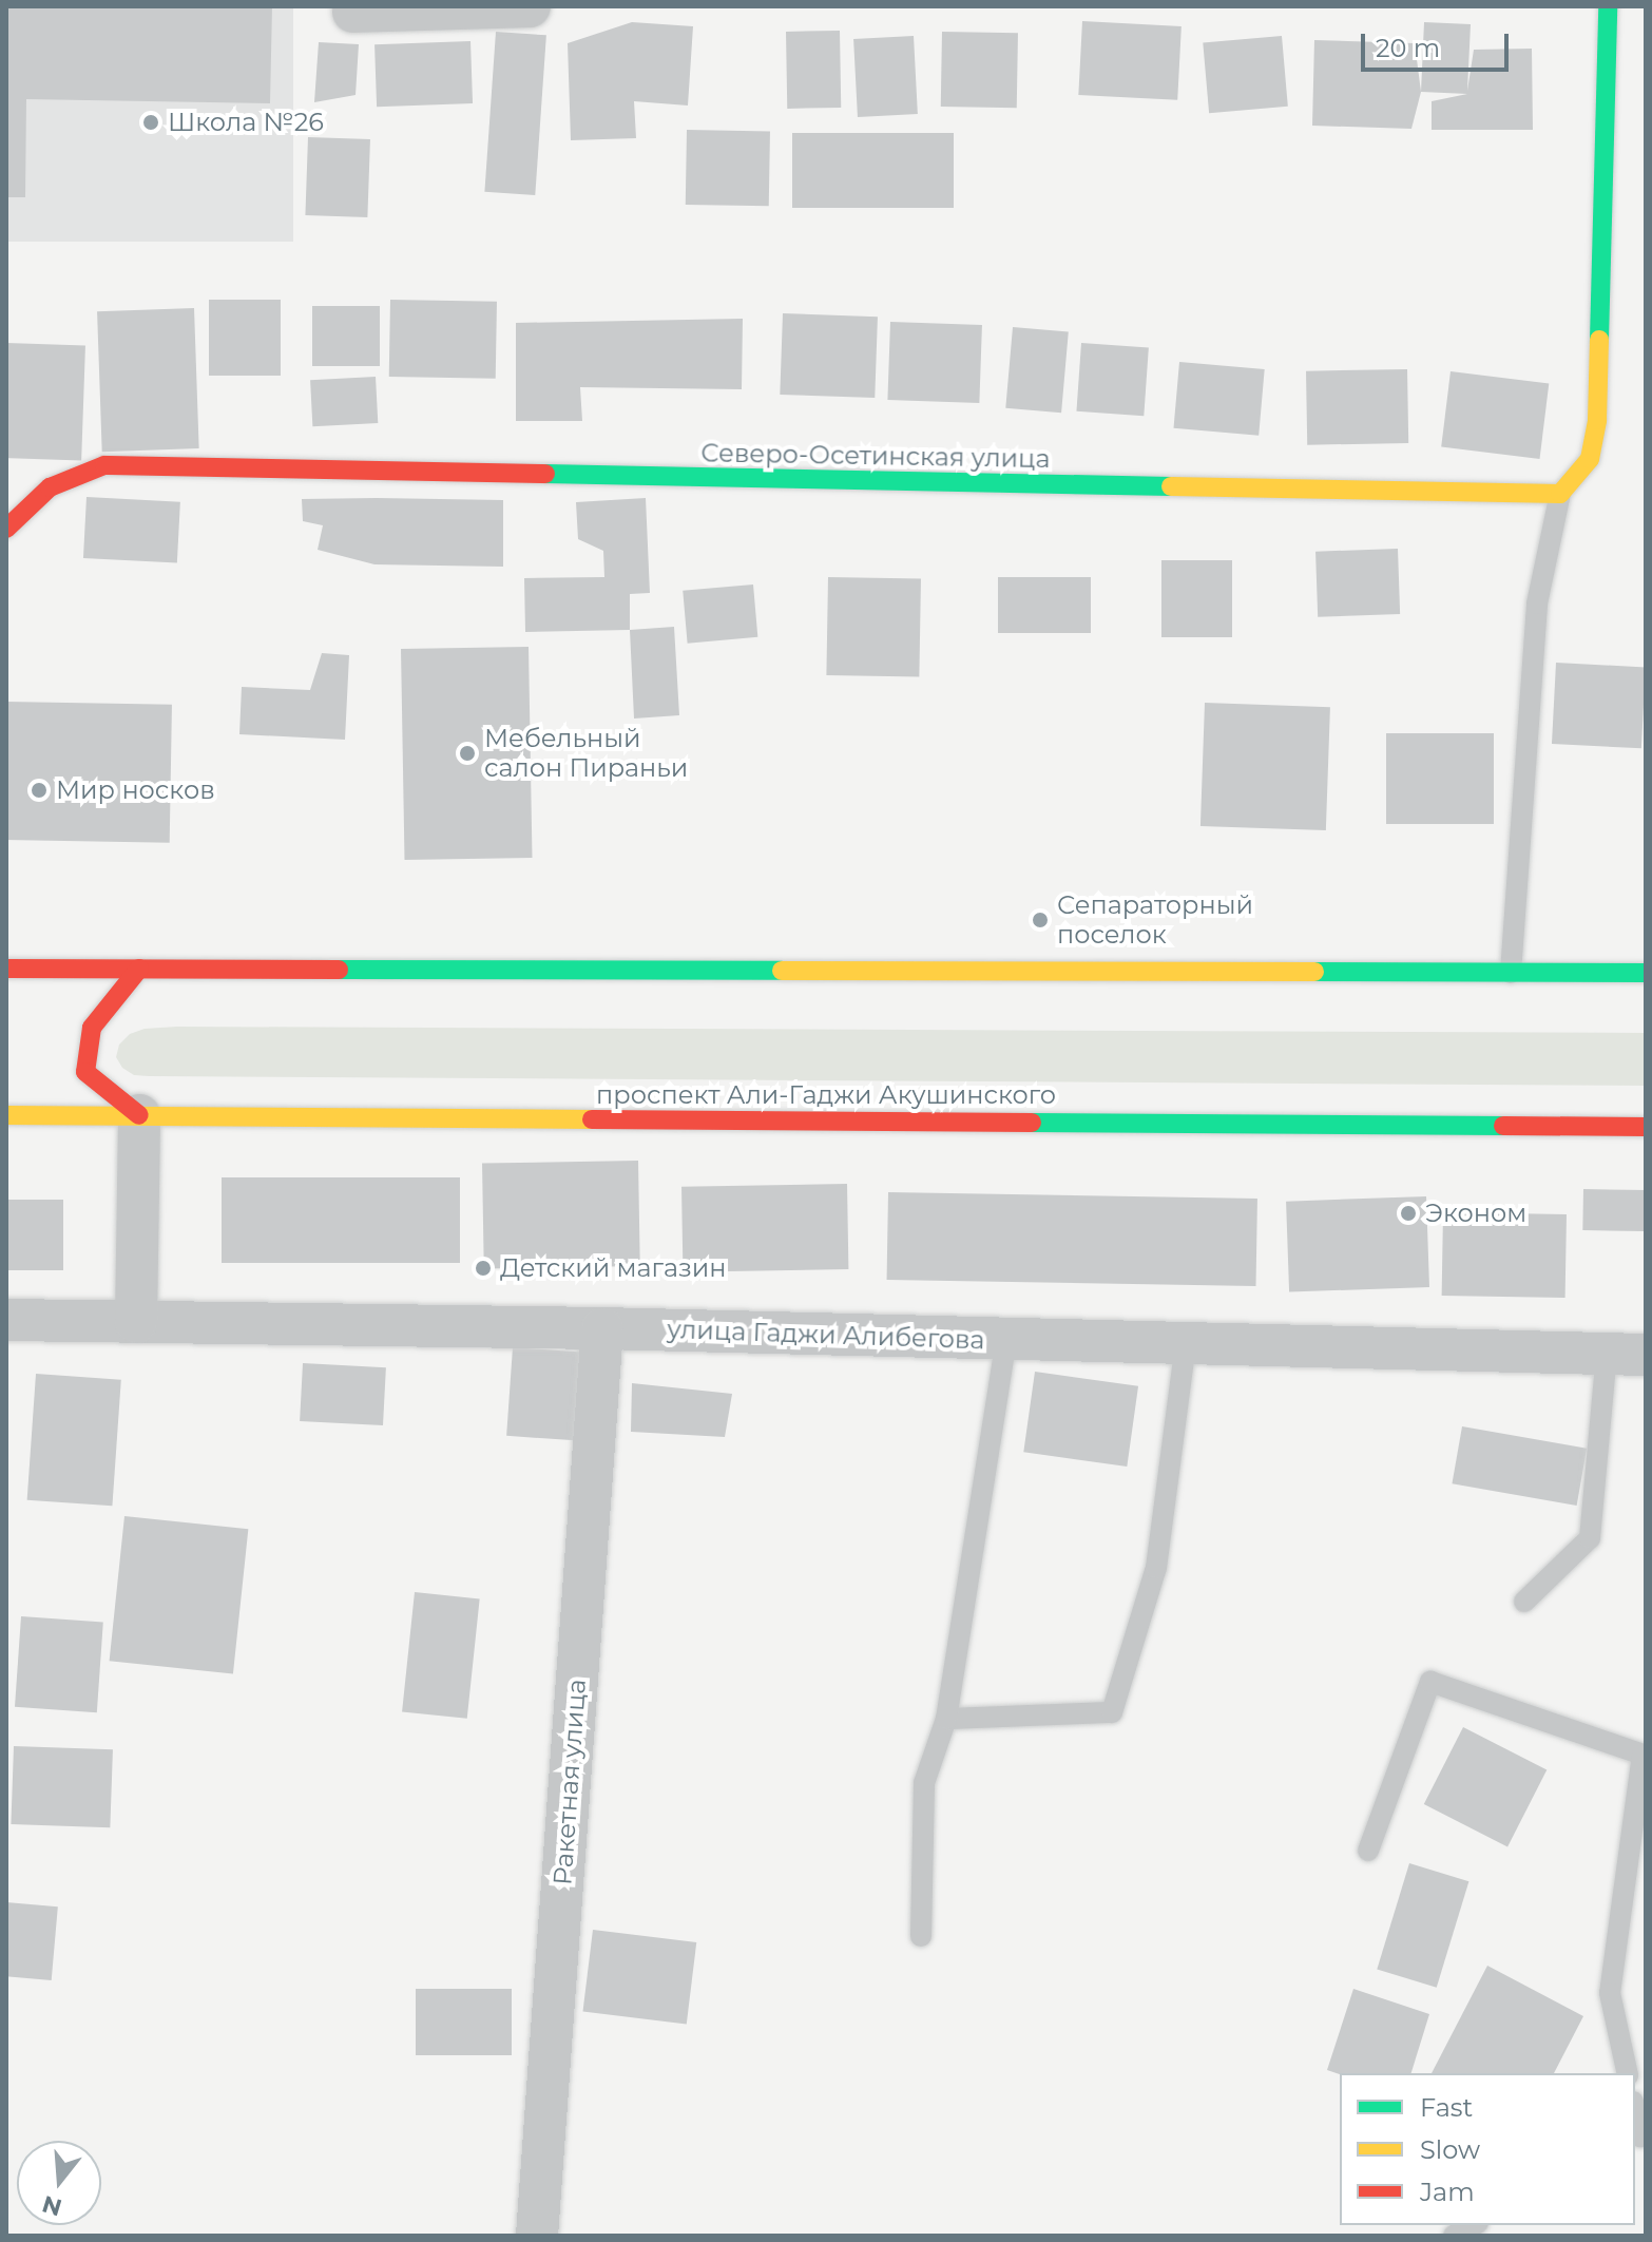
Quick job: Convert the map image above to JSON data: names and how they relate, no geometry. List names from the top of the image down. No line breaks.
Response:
{"streets":{"main road":["Северо-Осетинская улица","проспект Али-Гаджи Акушинского"],"street":["улица Гаджи Алибегова","Ракетная улица"]},"crossings":[["улица Гаджи Алибегова","Ракетная улица"]],"places":["Школа №26","Мебельный салон Пираньи","Мир носков","Сепараторный поселок","Эконом","Детский магазин"],"legend":["Fast","Slow","Jam"],"scale_bar":"20 m","north":"bottom"}
